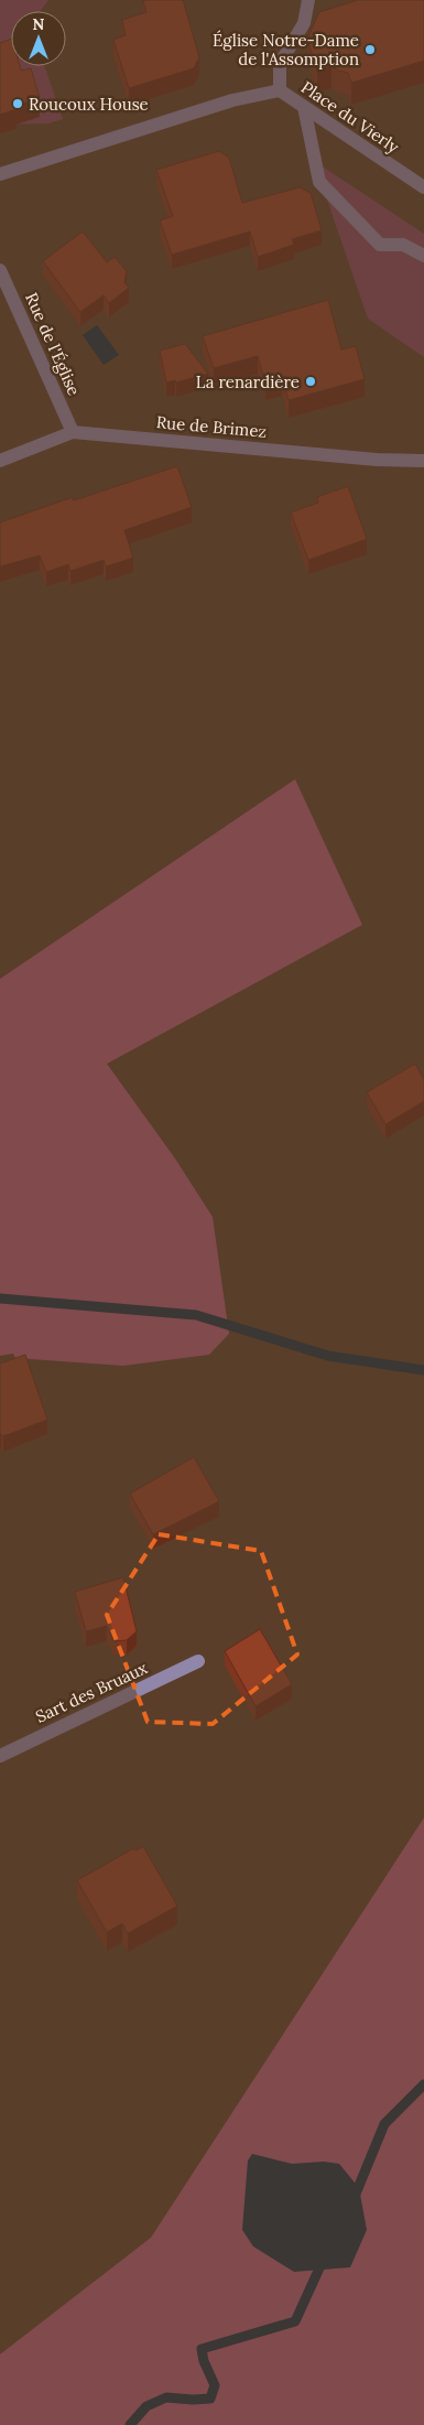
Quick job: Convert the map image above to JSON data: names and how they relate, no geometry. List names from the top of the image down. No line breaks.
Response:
{"streets":{"street":["Place du Vierly","Rue de l'Église","Rue de Brimez","Sart des Bruaux"]},"crossings":[["Rue de l'Église","Rue de Brimez"]],"places":["Église Notre-Dame de l'Assomption","Roucoux House","La renardière"],"north":"top"}
